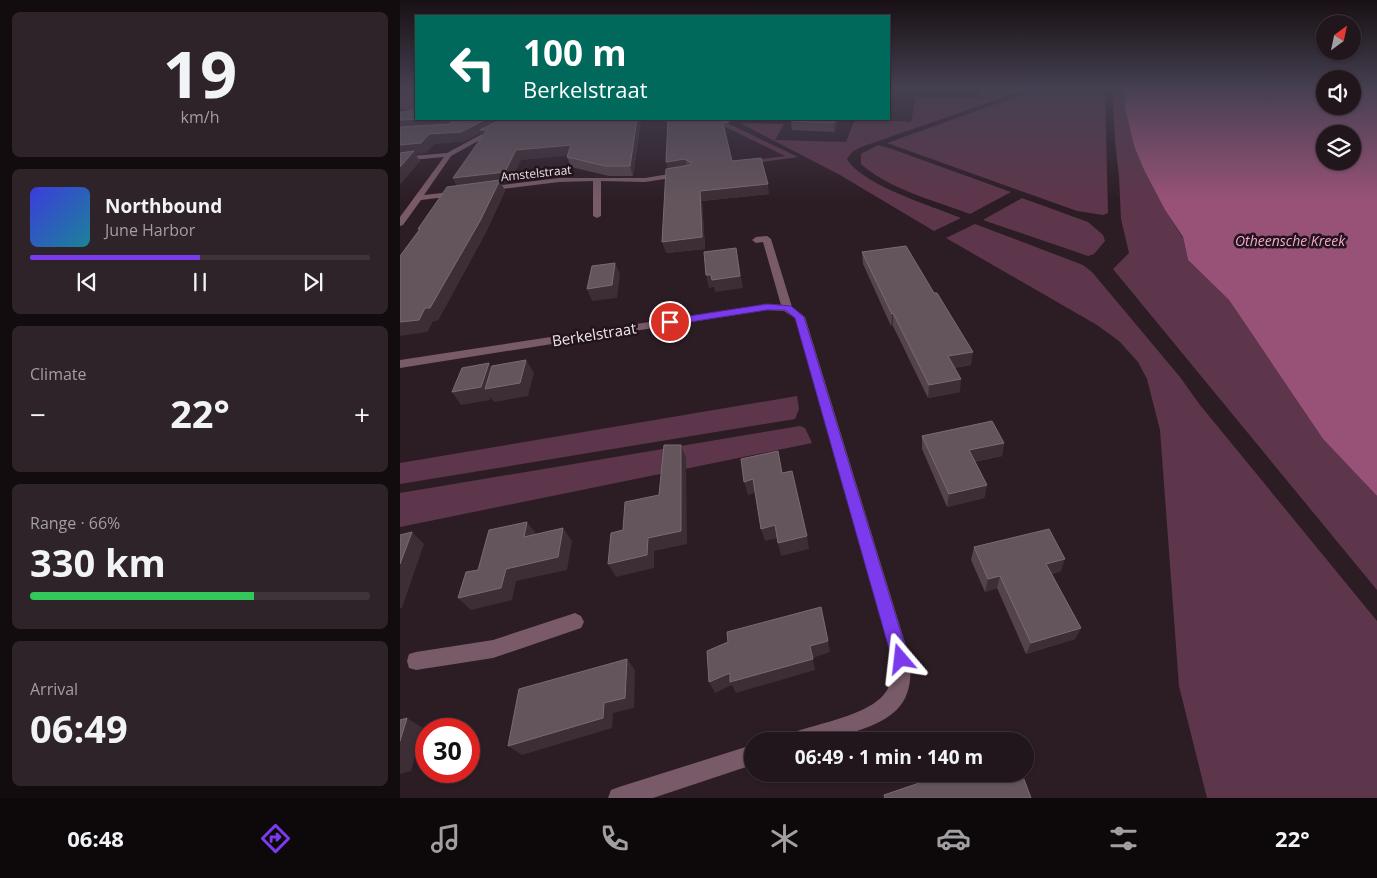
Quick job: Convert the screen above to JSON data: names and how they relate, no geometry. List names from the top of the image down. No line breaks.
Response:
{"streets":{"street":["Amstelstraat","Berkelstraat"]},"water":["Otheensche Kreek"],"north":"top right","page":{"tile":[["19","km/h"],"Climate",["Range · 66%","330 km"],["Arrival","06:49"]],"turn":["100 m","Berkelstraat"],"song":["Northbound","June Harbor"],"heat":["−","22°","+"],"limit":"30","trip":"06:49 · 1 min · 140 m","tabs":["06:48","22°"]}}
